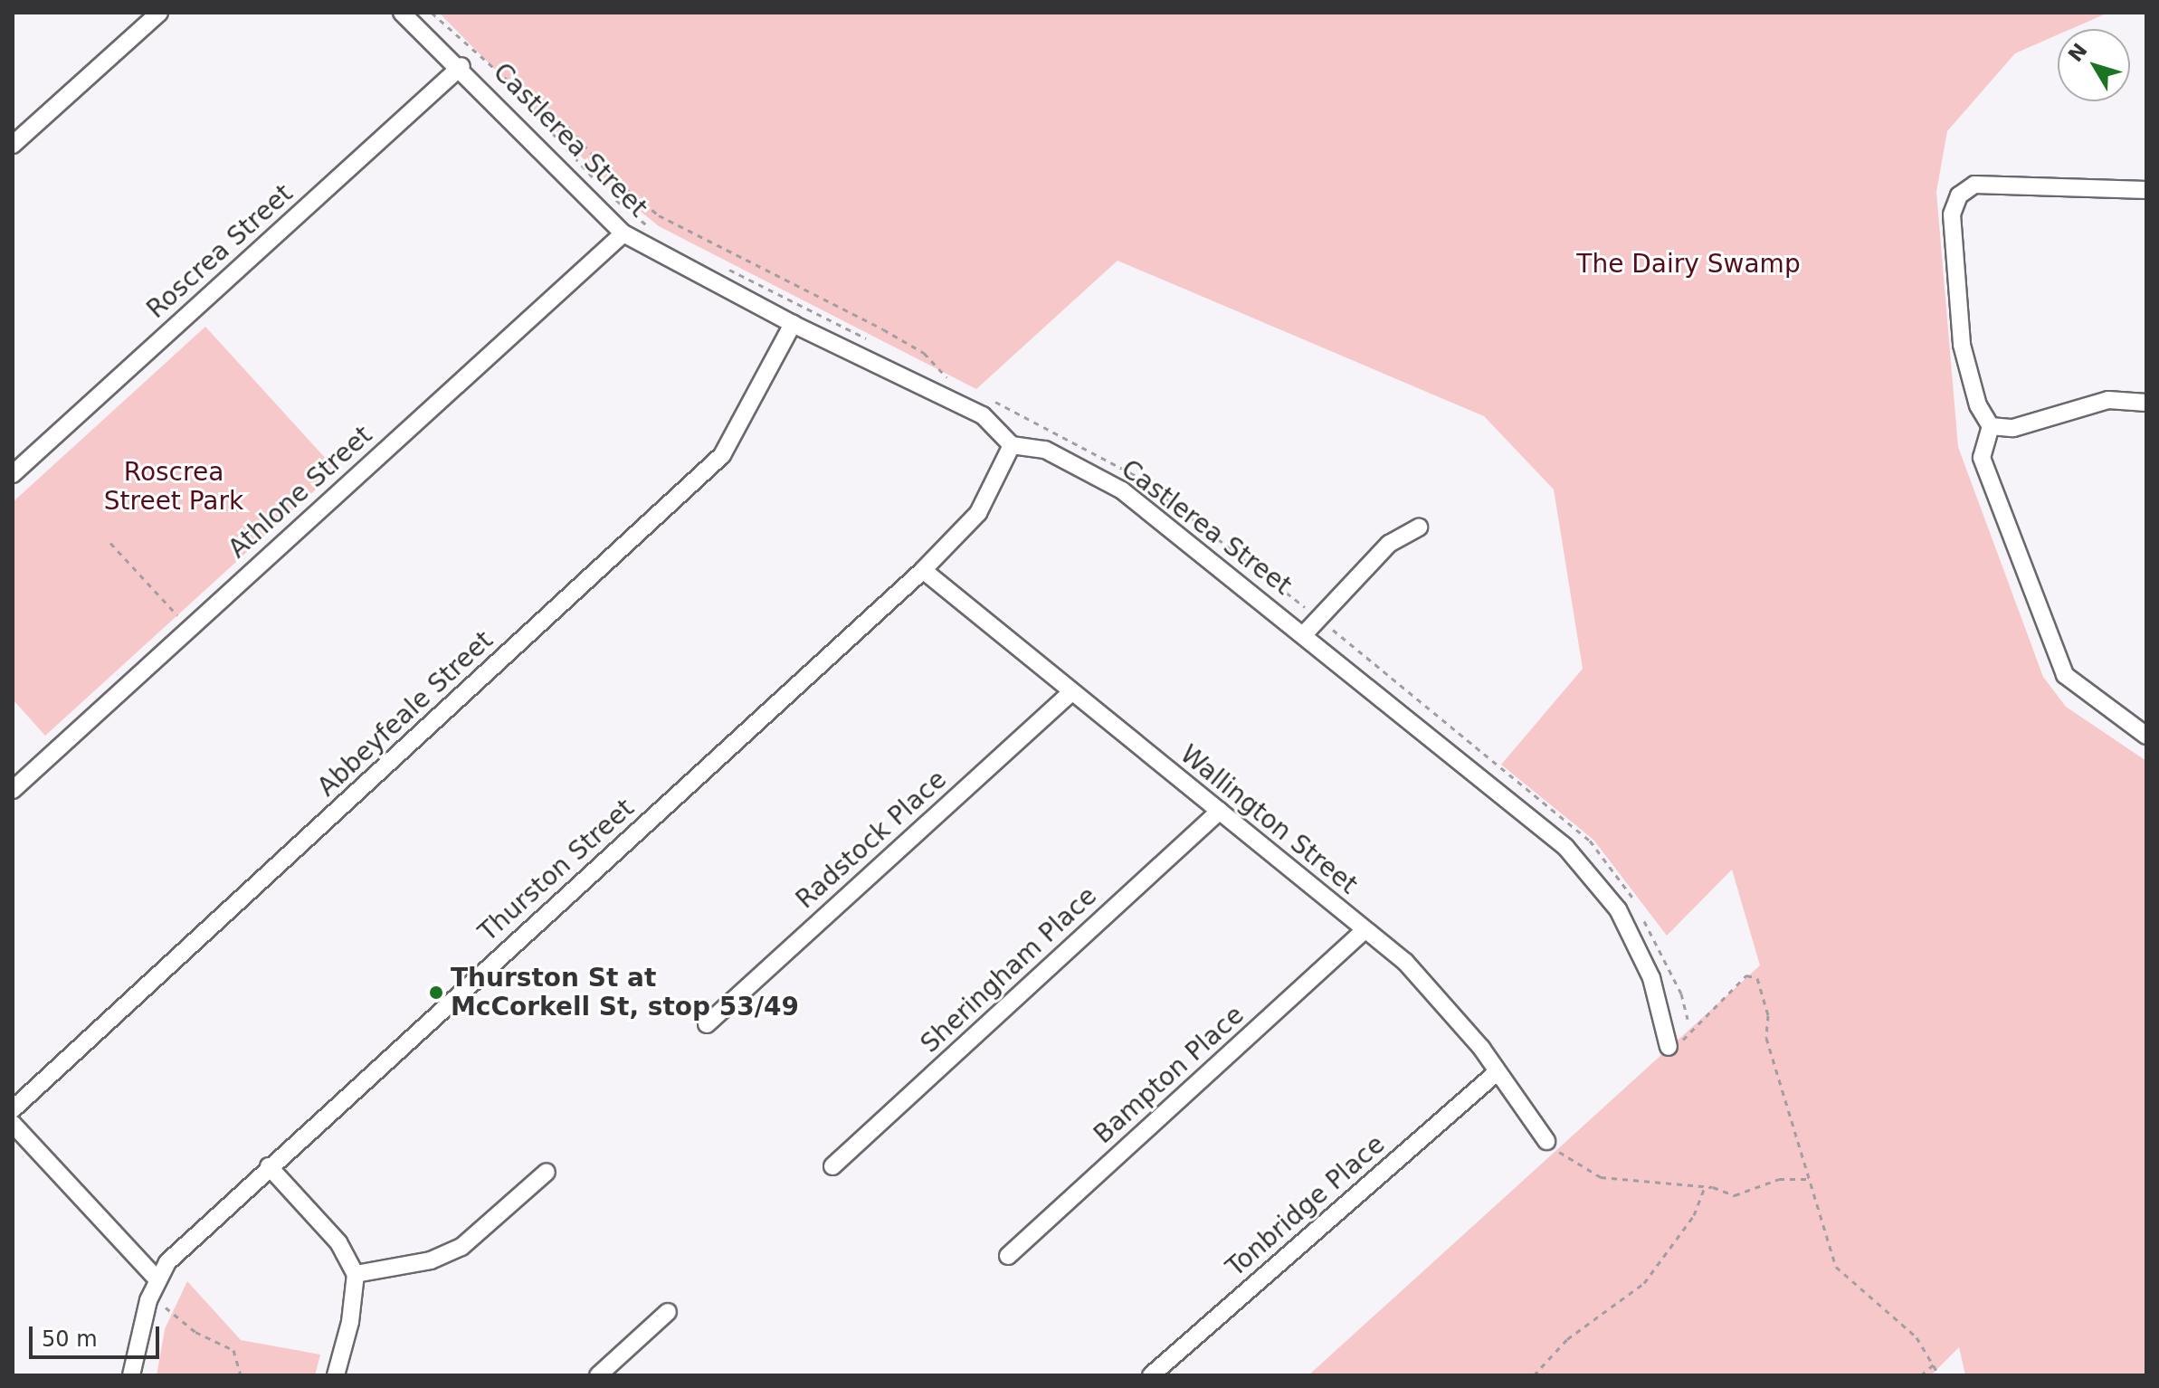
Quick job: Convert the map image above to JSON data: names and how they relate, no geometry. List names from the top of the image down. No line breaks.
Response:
{"streets":{"street":["Castlerea Street","Roscrea Street","Athlone Street","Abbeyfeale Street","Wallington Street","Radstock Place","Thurston Street","Sheringham Place","Bampton Place","Tonbridge Place"]},"crossings":[["Castlerea Street","Roscrea Street"],["Castlerea Street","Athlone Street"],["Castlerea Street","Abbeyfeale Street"],["Castlerea Street","Thurston Street"],["Wallington Street","Radstock Place"],["Wallington Street","Thurston Street"],["Wallington Street","Sheringham Place"],["Wallington Street","Bampton Place"],["Wallington Street","Tonbridge Place"]],"parks":["The Dairy Swamp","Roscrea Street Park"],"places":["Thurston St at McCorkell St, stop 53/49"],"scale_bar":"50 m","north":"top left"}
